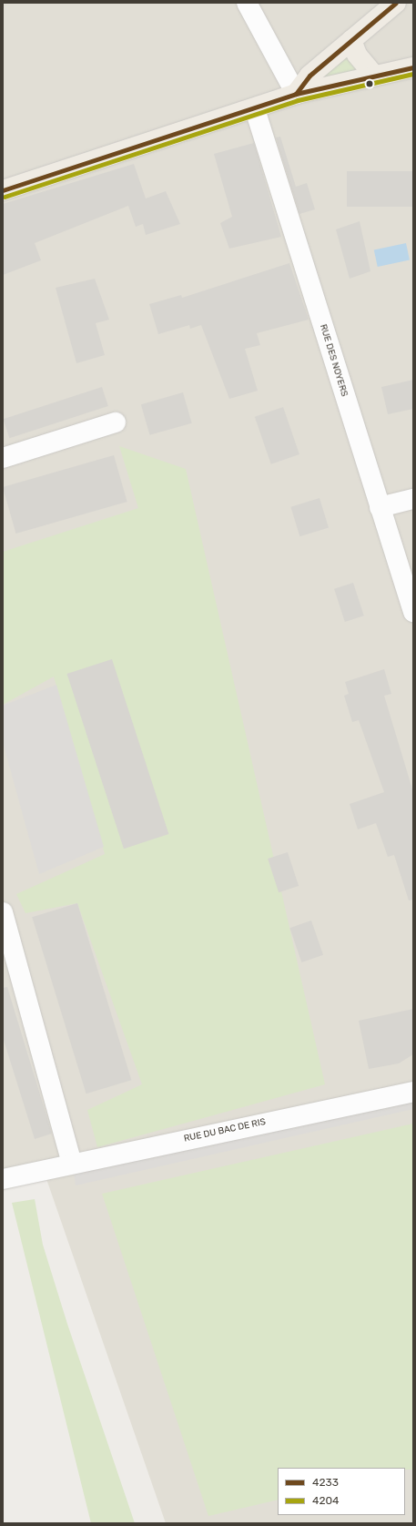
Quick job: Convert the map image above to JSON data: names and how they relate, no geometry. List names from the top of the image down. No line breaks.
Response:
{"streets":{"street":["RUE DES NOYERS","RUE DU BAC DE RIS"]},"lines":["transit line 4233","transit line 4204"],"legend":["4233","4204"]}
